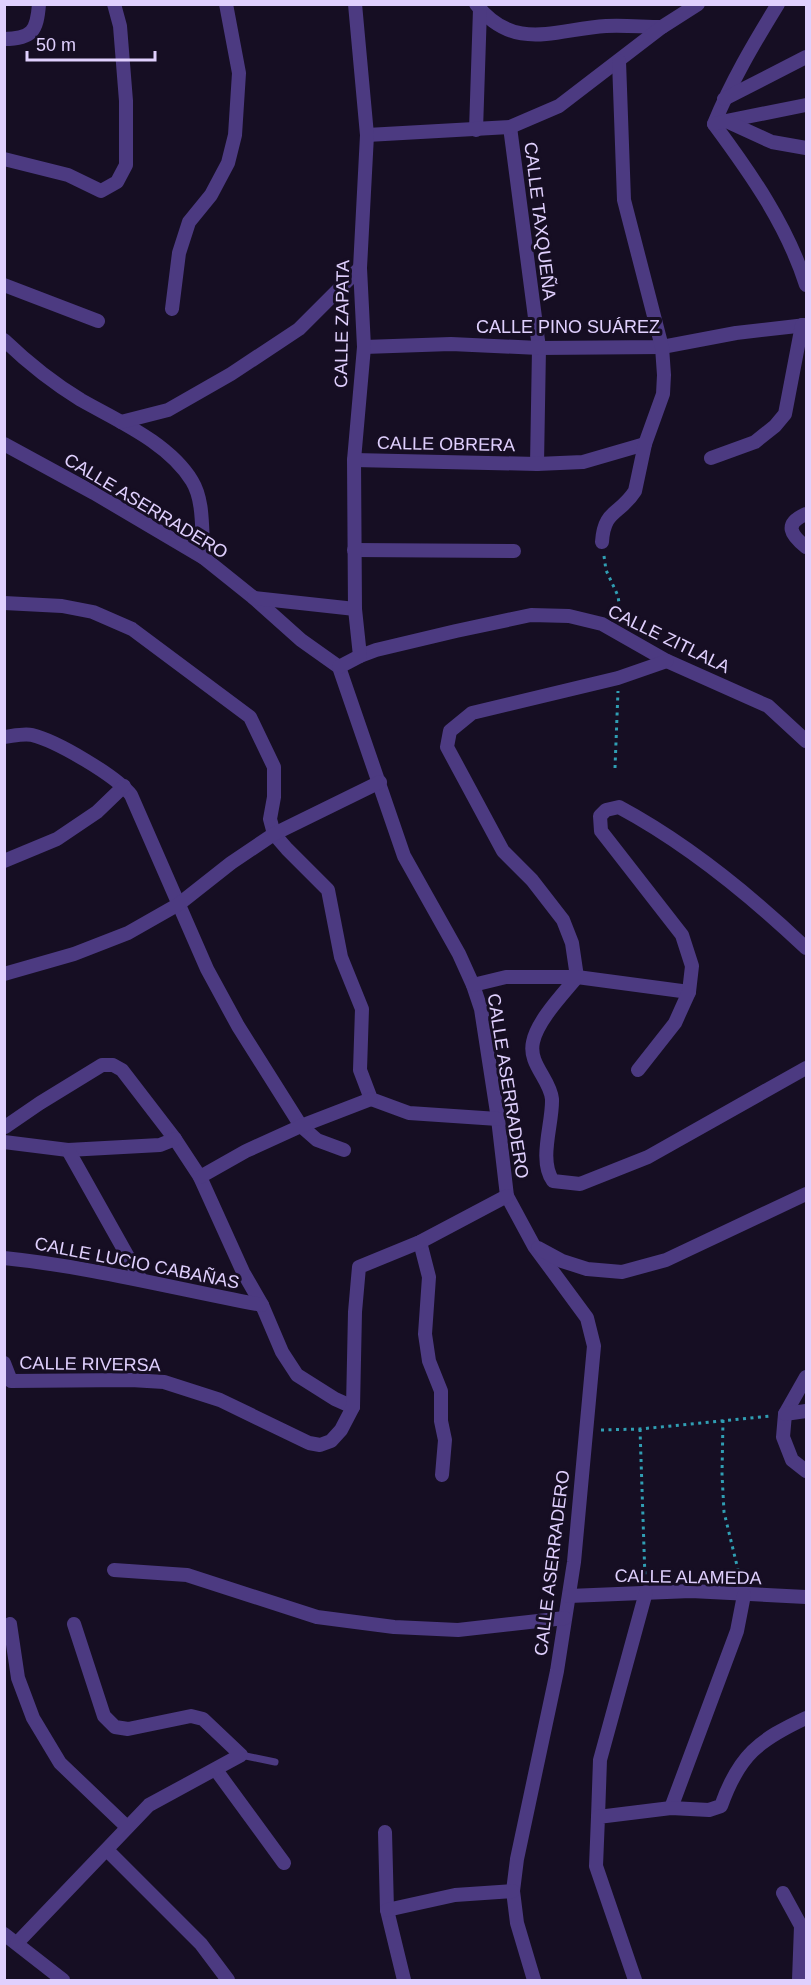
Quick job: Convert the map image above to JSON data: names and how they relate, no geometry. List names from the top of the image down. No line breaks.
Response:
{"streets":{"street":["CALLE TAXQUEÑA","CALLE ZAPATA","CALLE PINO SUÁREZ","CALLE OBRERA","CALLE ASERRADERO","CALLE ZITLALA","CALLE LUCIO CABAÑAS","CALLE RIVERSA","CALLE ALAMEDA"]},"crossings":[["CALLE TAXQUEÑA","CALLE PINO SUÁREZ"],["CALLE TAXQUEÑA","CALLE OBRERA"],["CALLE ZAPATA","CALLE PINO SUÁREZ"],["CALLE ZAPATA","CALLE OBRERA"],["CALLE ZAPATA","CALLE ZITLALA"],["CALLE ASERRADERO","CALLE ALAMEDA"]],"scale_bar":"50 m"}
